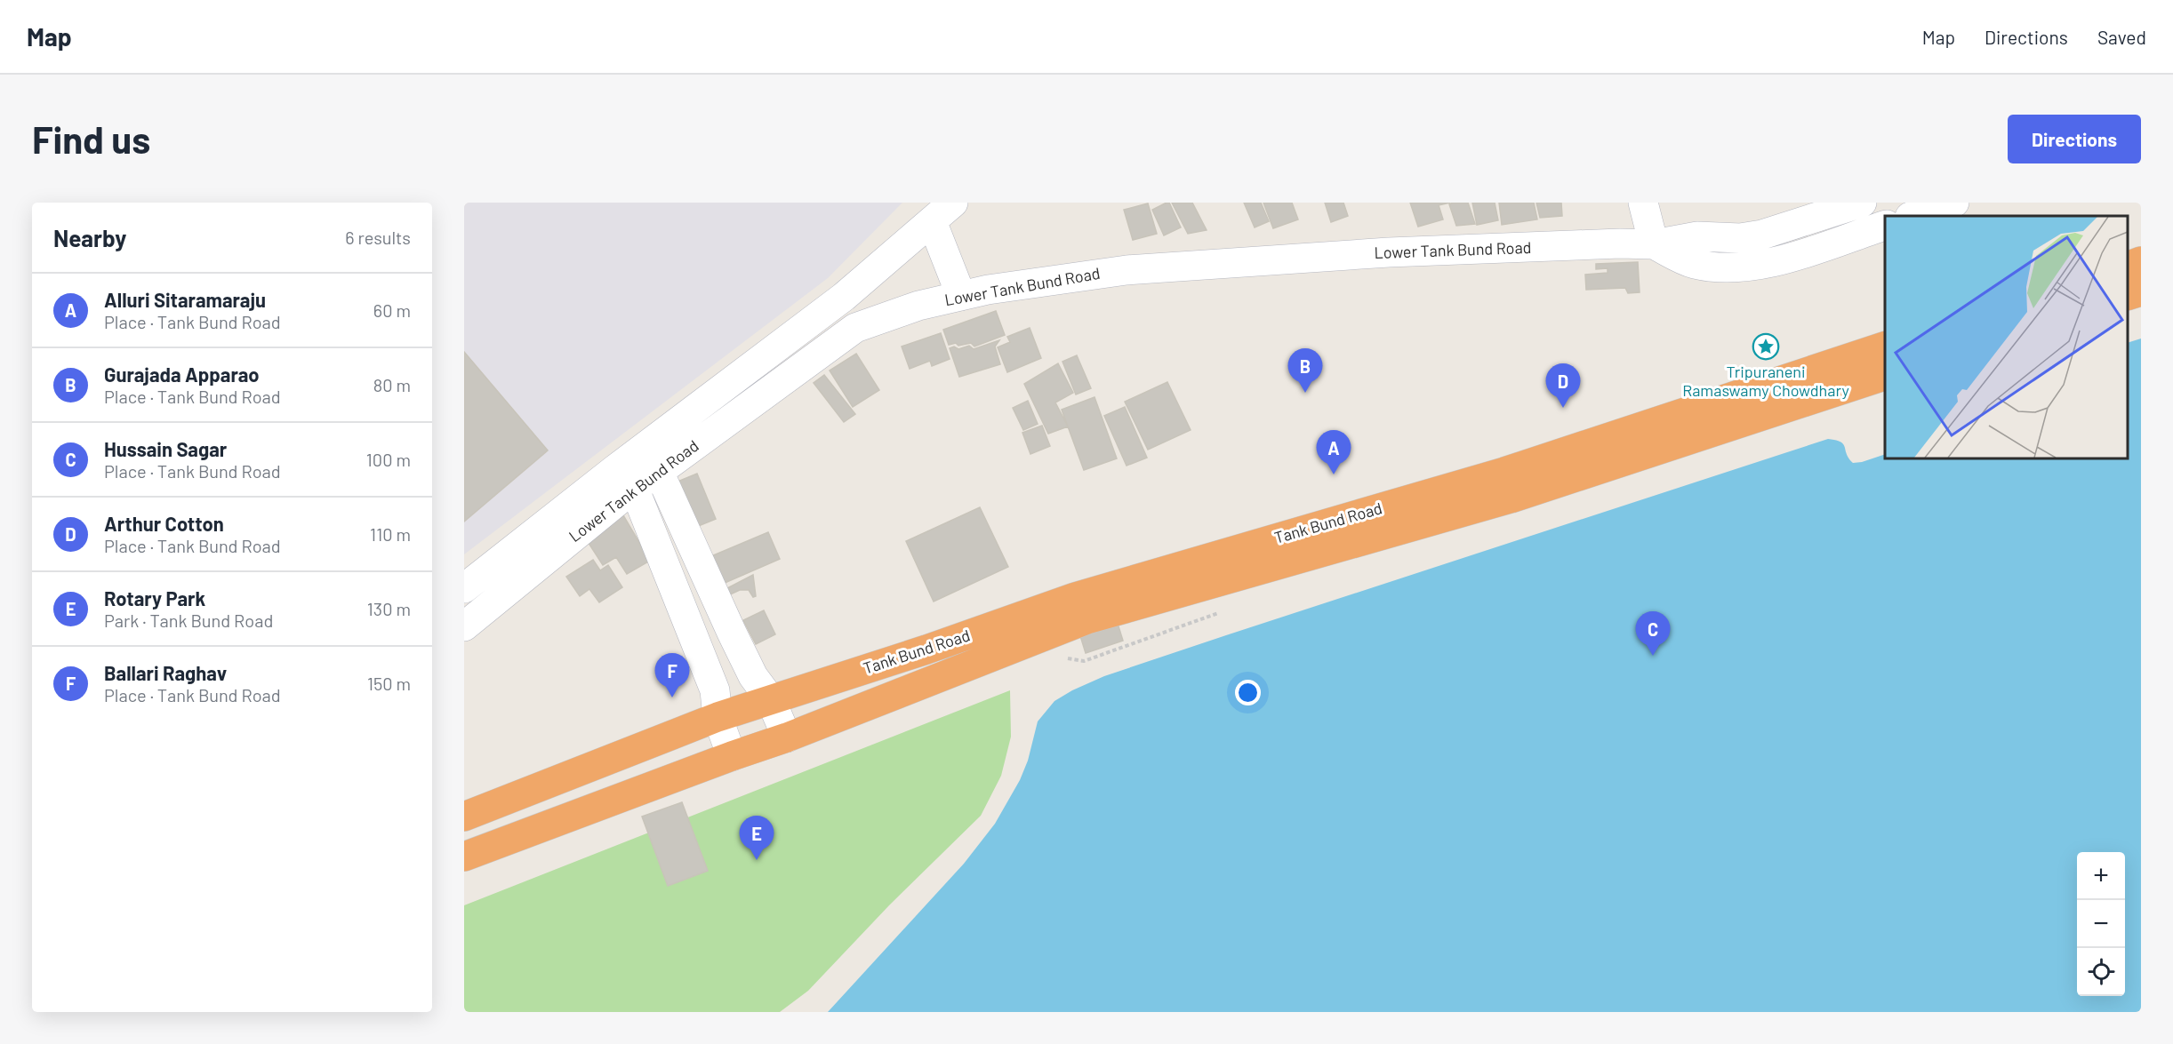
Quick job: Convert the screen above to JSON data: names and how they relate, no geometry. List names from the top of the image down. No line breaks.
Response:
{"streets":{"highway":["Tank Bund Road"],"main road":["Lower Tank Bund Road"]},"places":{"place":["Tripuraneni Ramaswamy Chowdhary"]},"page":{"header":"Map","nav":["Map","Directions","Saved"],"buttons":"Directions","title":"Find us","heading":["Nearby","6 results"],"list":[{"mark":"A","name":"Alluri Sitaramaraju","note":"Place · Tank Bund Road","value":"60 m"},{"mark":"B","name":"Gurajada Apparao","note":"Place · Tank Bund Road","value":"80 m"},{"mark":"C","name":"Hussain Sagar","note":"Place · Tank Bund Road","value":"100 m"},{"mark":"D","name":"Arthur Cotton","note":"Place · Tank Bund Road","value":"110 m"},{"mark":"E","name":"Rotary Park","note":"Park · Tank Bund Road","value":"130 m"},{"mark":"F","name":"Ballari Raghav","note":"Place · Tank Bund Road","value":"150 m"}],"pins":["B","D","A","C","F","E"],"map_buttons":["+","−"]}}
